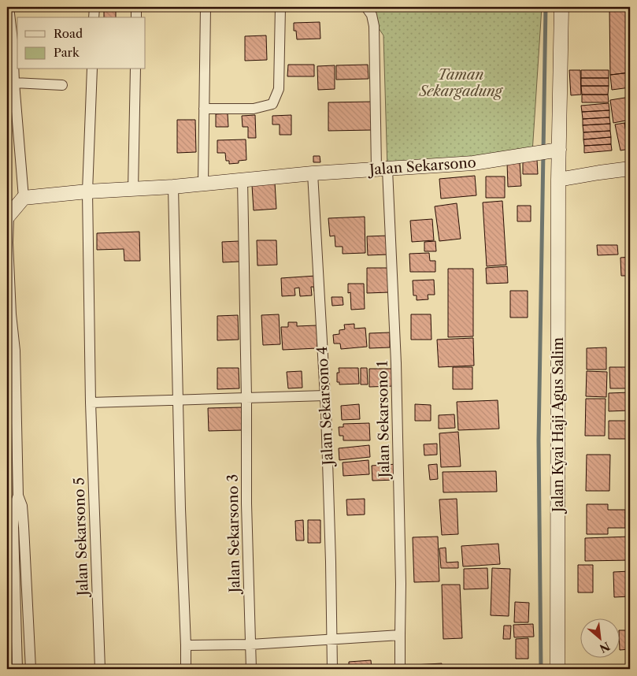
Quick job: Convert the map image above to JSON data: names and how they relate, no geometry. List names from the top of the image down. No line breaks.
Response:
{"streets":{"main road":["Jalan Sekarsono","Jalan Kyai Haji Agus Salim"],"street":["Jalan Sekarsono 4","Jalan Sekarsono 1","Jalan Sekarsono 3","Jalan Sekarsono 5"]},"crossings":[["Jalan Sekarsono","Jalan Sekarsono 4"],["Jalan Sekarsono","Jalan Sekarsono 1"],["Jalan Sekarsono","Jalan Kyai Haji Agus Salim"],["Jalan Sekarsono","Jalan Sekarsono 3"],["Jalan Sekarsono","Jalan Sekarsono 5"]],"parks":["Taman Sekargadung"],"legend":["Road","Park"],"north":"bottom right"}
